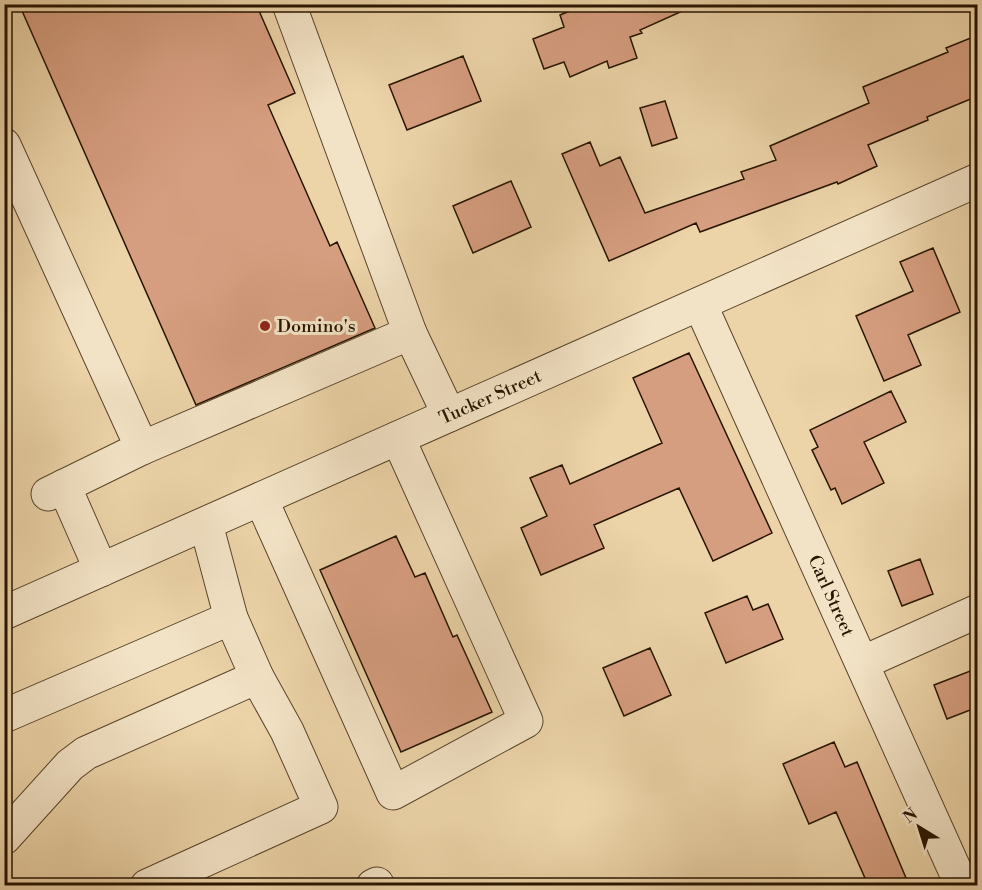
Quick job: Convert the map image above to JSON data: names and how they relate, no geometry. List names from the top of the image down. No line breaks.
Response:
{"streets":{"street":["Tucker Street","Carl Street"]},"crossings":[["Tucker Street","Carl Street"]],"places":["Domino's"],"north":"top left"}
